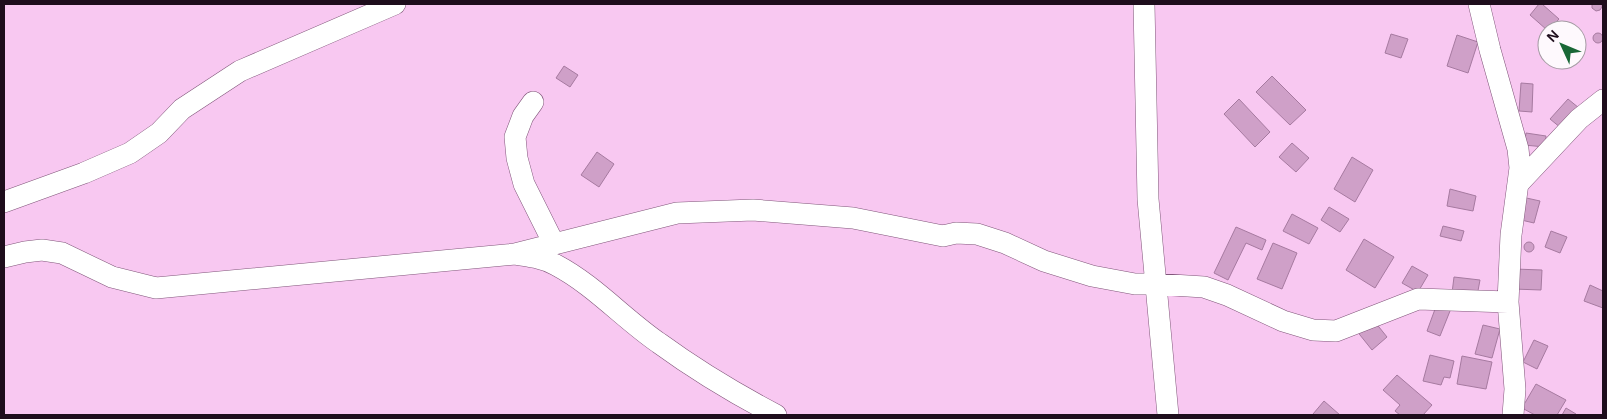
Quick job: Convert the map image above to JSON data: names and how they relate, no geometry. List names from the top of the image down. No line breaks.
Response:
{"north":"top left"}
